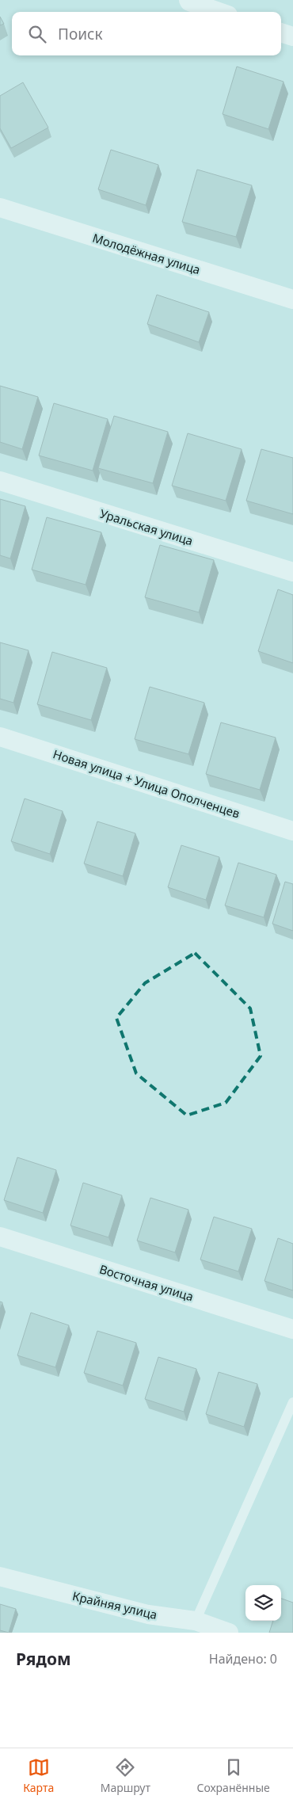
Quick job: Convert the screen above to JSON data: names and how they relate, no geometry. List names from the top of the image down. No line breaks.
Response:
{"streets":{"street":["Молодёжная улица","Уральская улица","Новая улица + Улица Ополченцев","Восточная улица","Крайняя улица"]},"page":{"search":"Поиск","heading":["Рядом","Найдено: 0"],"nav":["Карта","Маршрут","Сохранённые"]}}
